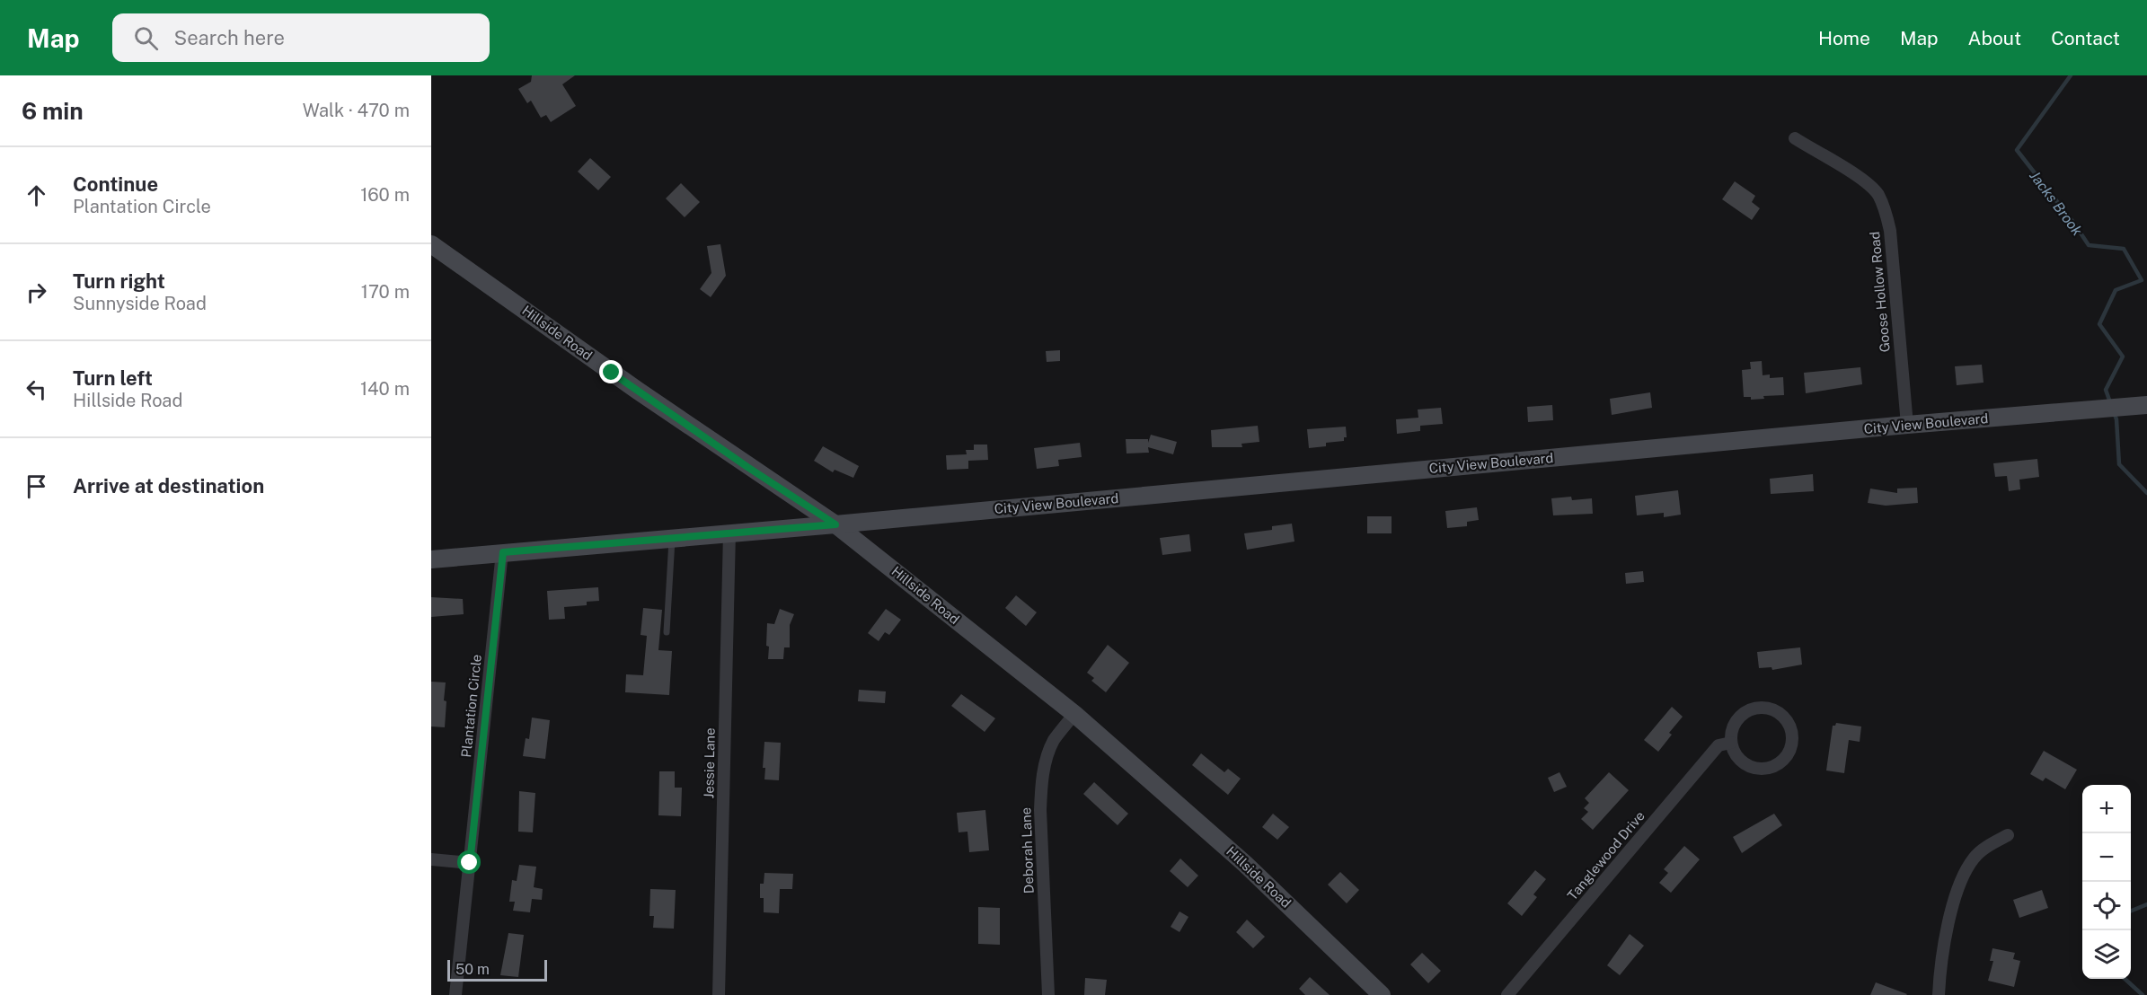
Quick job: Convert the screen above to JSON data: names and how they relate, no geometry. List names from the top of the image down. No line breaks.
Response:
{"streets":{"street":["Goose Hollow Road","Hillside Road","City View Boulevard","Plantation Circle","Jessie Lane","Deborah Lane","Tanglewood Drive"]},"crossings":[["Goose Hollow Road","City View Boulevard"],["Hillside Road","City View Boulevard"],["Hillside Road","Deborah Lane"],["City View Boulevard","Plantation Circle"],["City View Boulevard","Jessie Lane"]],"water":["Jacks Brook"],"scale_bar":"50 m","page":{"header":"Map","search":"Search here","nav":["Home","Map","About","Contact"],"heading":["6 min","Walk · 470 m"],"list":[["Continue","Plantation Circle","160 m"],["Turn right","Sunnyside Road","170 m"],["Turn left","Hillside Road","140 m"],"Arrive at destination"],"map_buttons":["+","−"],"scale":"50 m"}}
